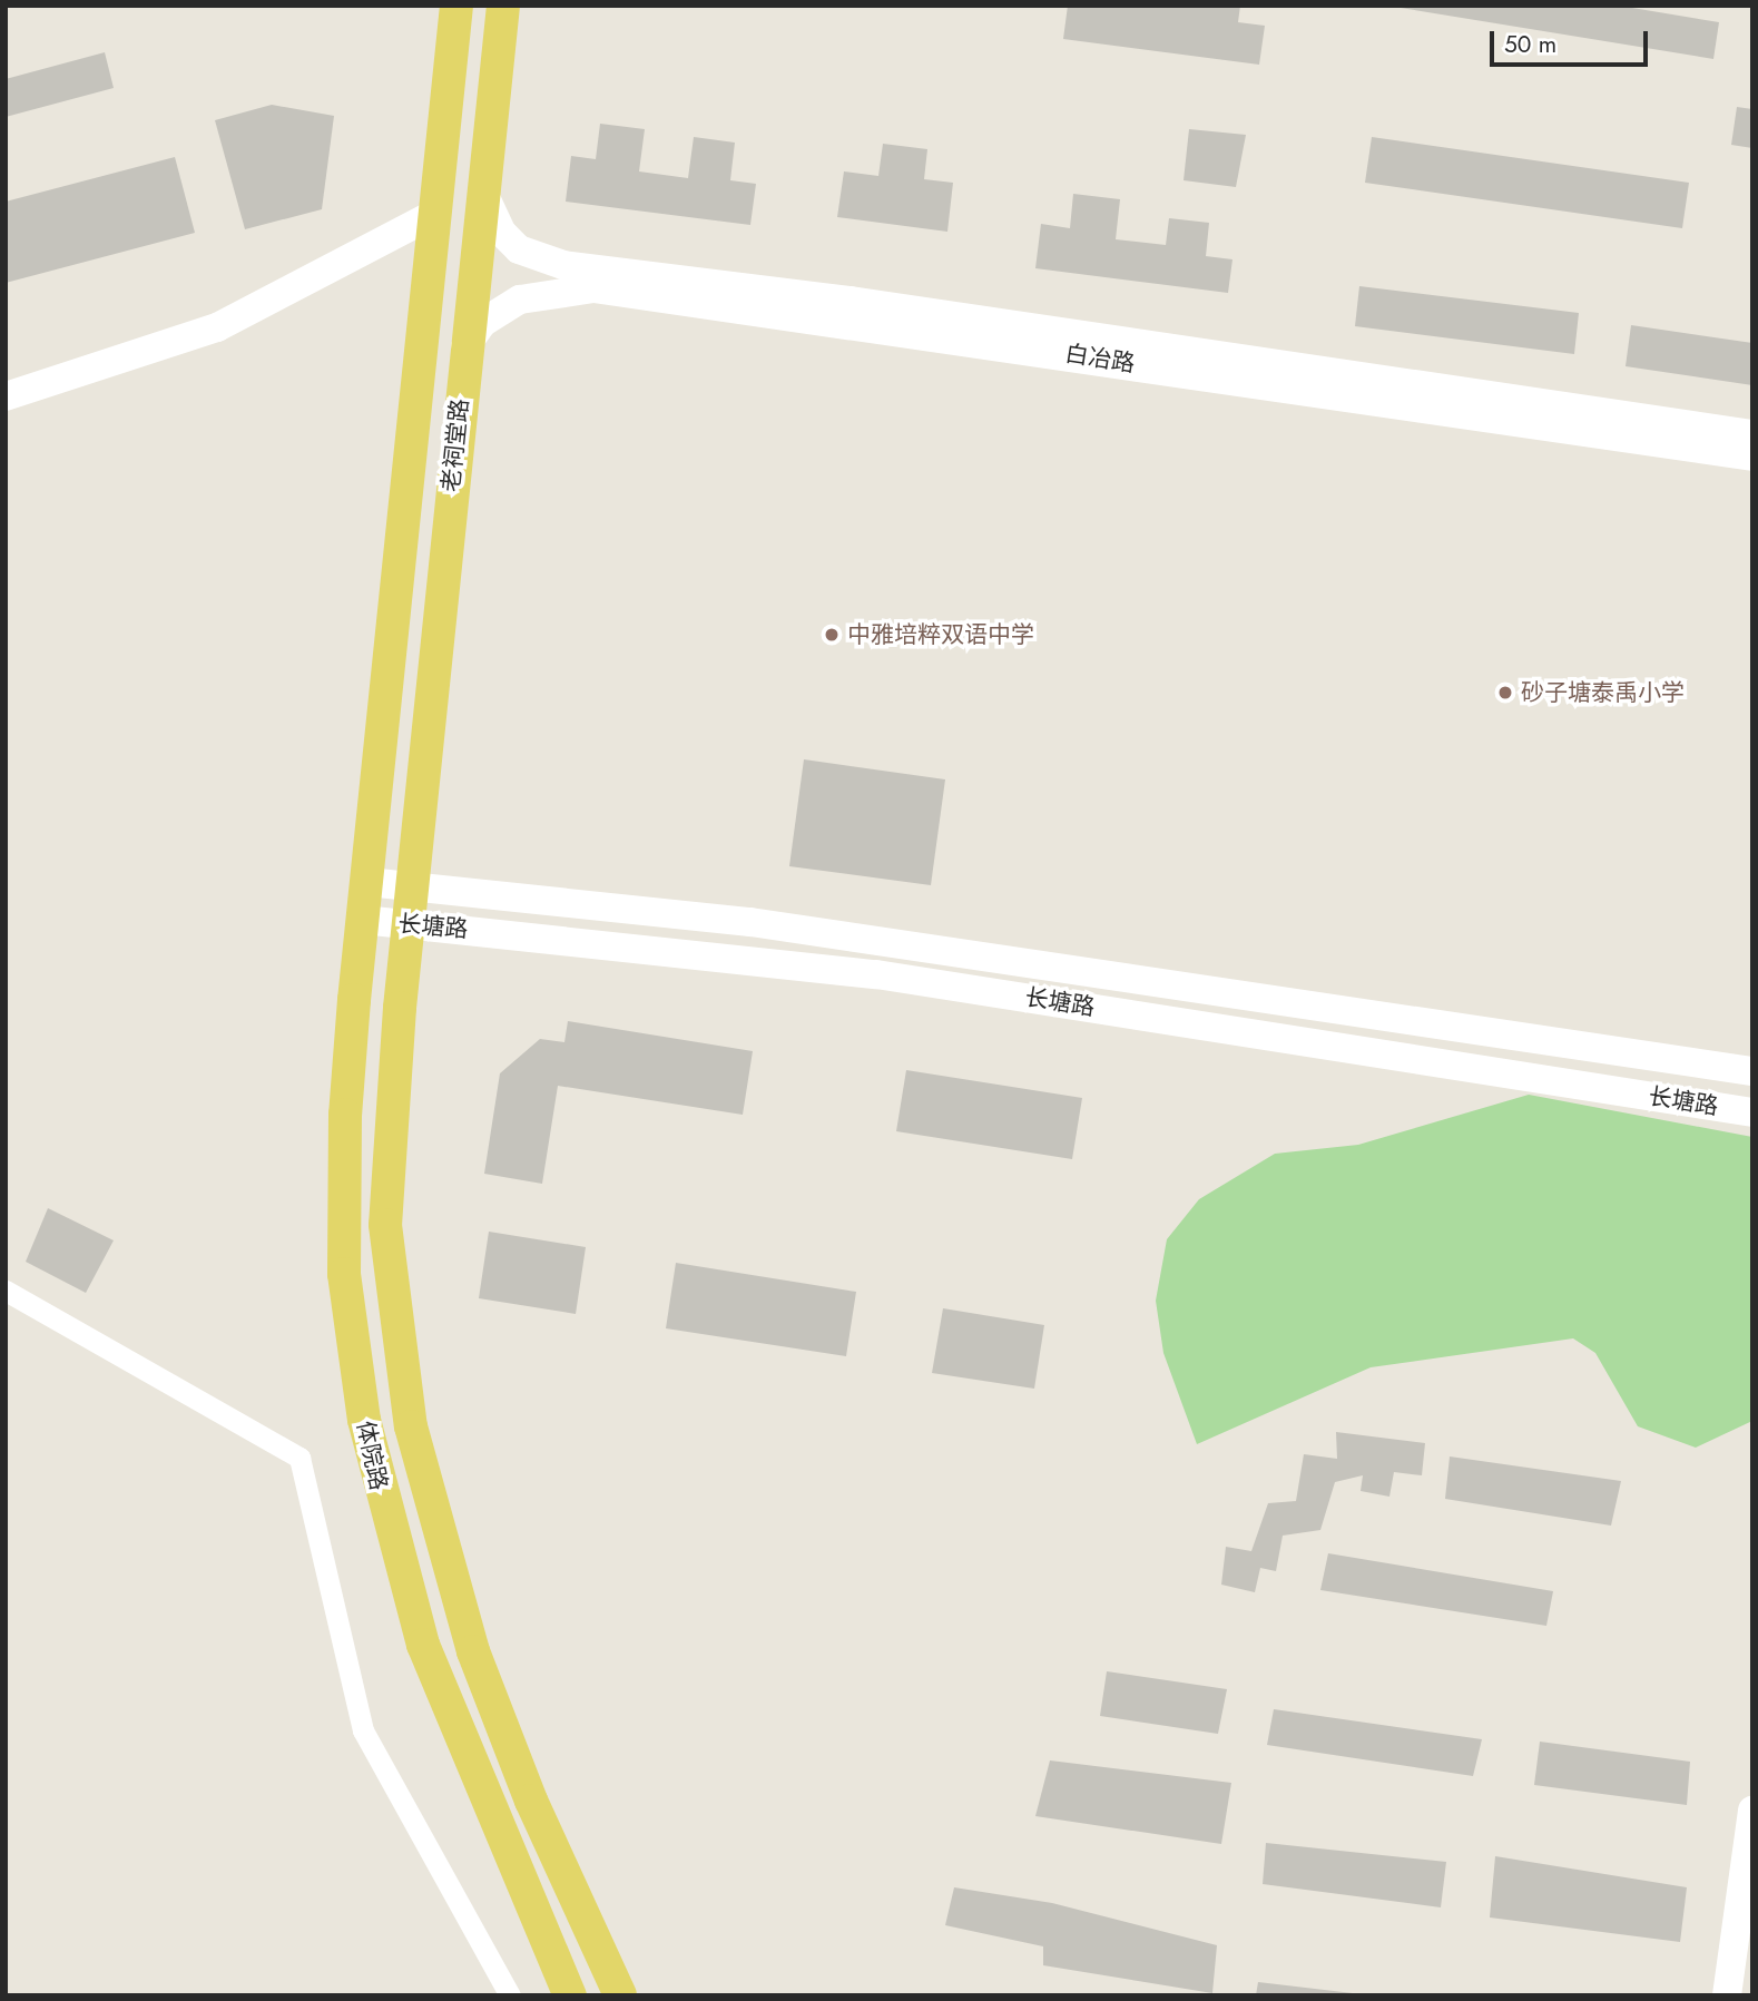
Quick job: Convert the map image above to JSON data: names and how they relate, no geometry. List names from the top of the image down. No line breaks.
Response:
{"streets":{"main road":["老祠堂路","体院路"],"street":["白冶路","长塘路"]},"crossings":[["白冶路","老祠堂路"],["老祠堂路","长塘路"],["老祠堂路","体院路"],["长塘路","体院路"]],"places":["中雅培粹双语中学","砂子塘泰禹小学"],"scale_bar":"50 m"}
